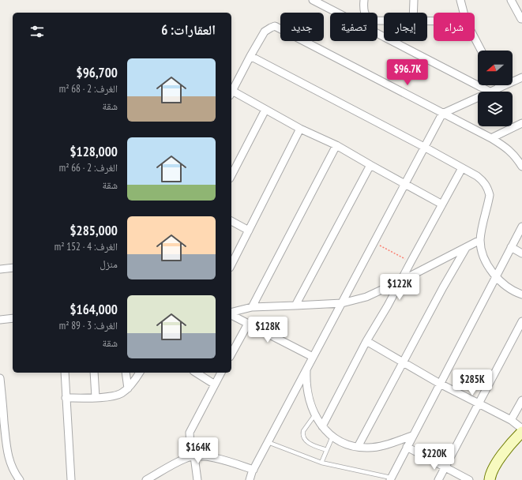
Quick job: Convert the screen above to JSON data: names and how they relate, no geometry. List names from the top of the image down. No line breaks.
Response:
{"north":"left","page":{"chip":["شراء","إيجار","تصفية","جديد"],"heading":"العقارات: 6","list":[{"name":"$96,700","note":"الغرف: 2 · 68 m² · شقة"},{"name":"$128,000","note":"الغرف: 2 · 66 m² · شقة"},{"name":"$285,000","note":"الغرف: 4 · 152 m² · منزل"},{"name":"$164,000","note":"الغرف: 3 · 89 m² · شقة"}],"price":["$96.7K","$122K","$128K","$285K","$164K","$220K"]}}
